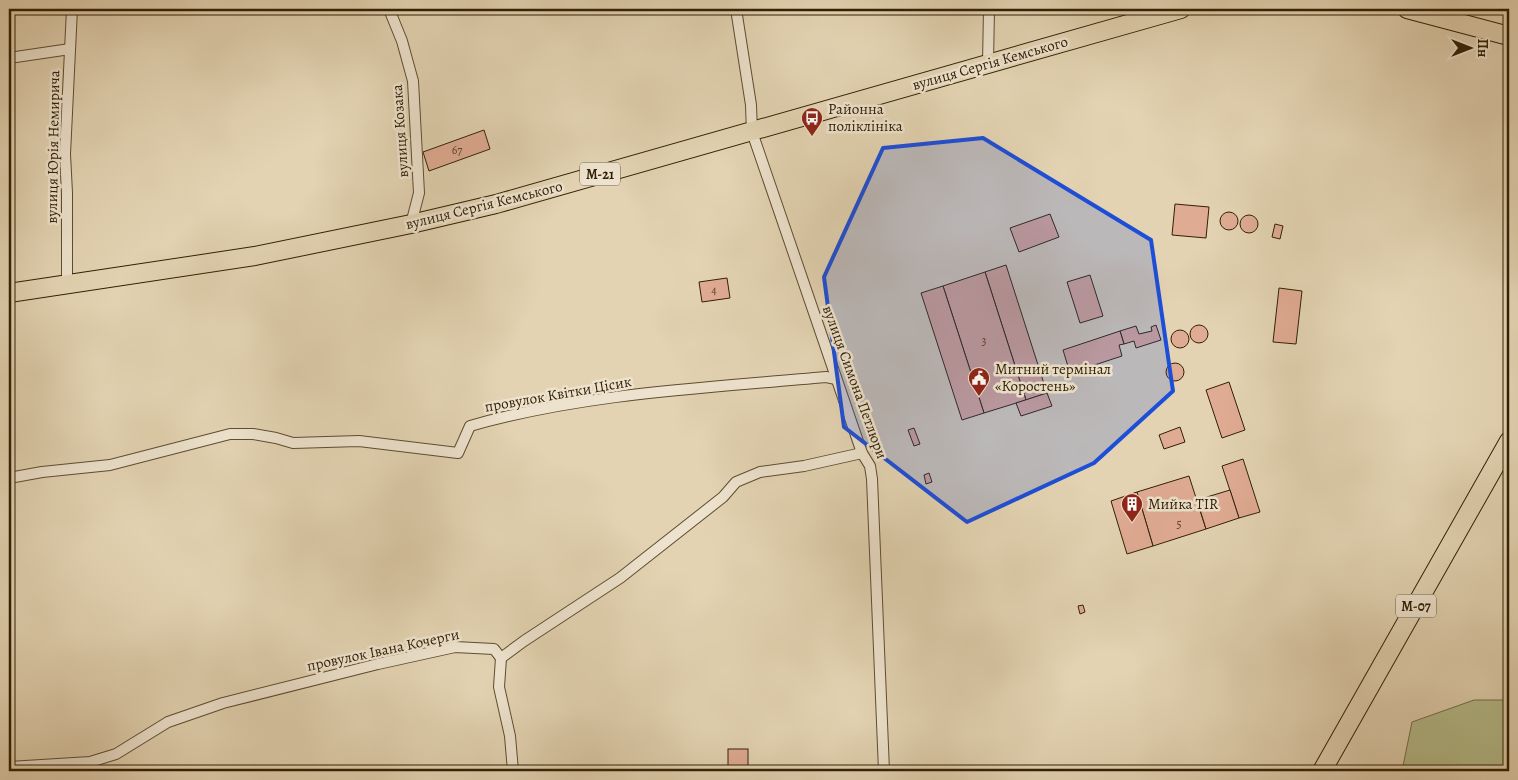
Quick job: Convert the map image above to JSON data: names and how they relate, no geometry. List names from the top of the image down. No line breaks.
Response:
{"streets":{"highway":["вулиця Сергія Кемського","М-21","М-07"],"street":["вулиця Козака","вулиця Юрія Немирича","вулиця Симона Петлюри","провулок Квітки Цісик","провулок Івана Кочерги"]},"crossings":[["вулиця Сергія Кемського","вулиця Козака"],["вулиця Сергія Кемського","вулиця Юрія Немирича"],["вулиця Сергія Кемського","вулиця Симона Петлюри"],["вулиця Симона Петлюри","провулок Квітки Цісик"]],"places":{"bus stop":["Районна поліклініка"],"public building":["Митний термінал «Коростень»"],"building":["Мийка TIR"]},"house_numbers":["67","4","3","5"],"north":"right"}
